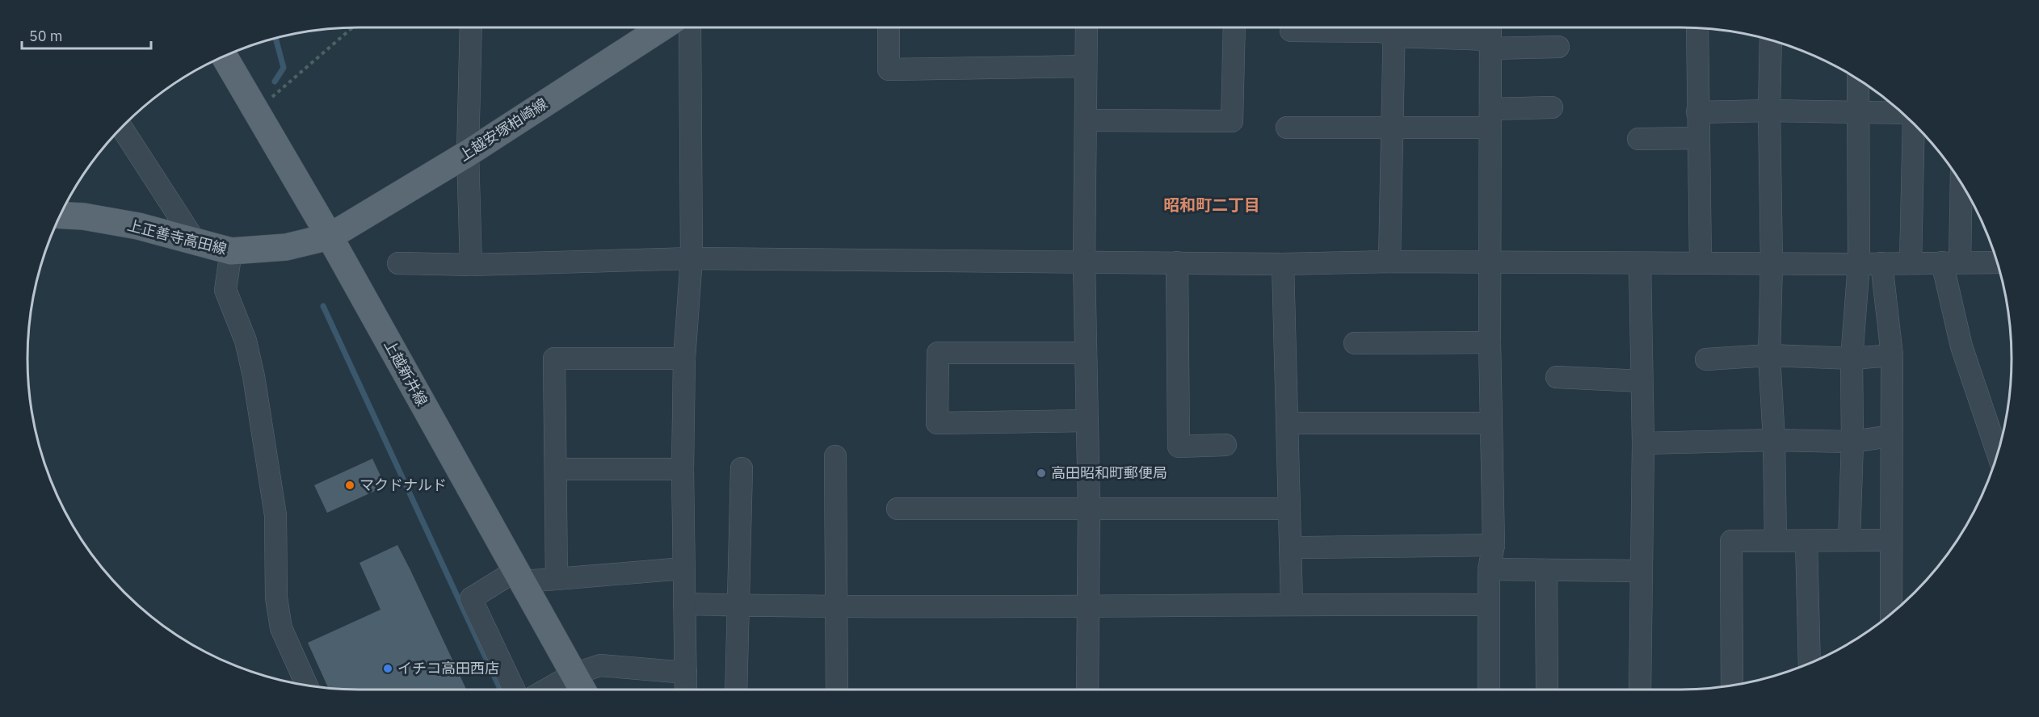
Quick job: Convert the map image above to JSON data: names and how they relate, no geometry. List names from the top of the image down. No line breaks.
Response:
{"streets":{"main road":["上越安塚柏崎線","上正善寺高田線","上越新井線"]},"crossings":[["上越安塚柏崎線","上正善寺高田線"],["上越安塚柏崎線","上越新井線"],["上正善寺高田線","上越新井線"]],"districts":["昭和町二丁目"],"places":["高田昭和町郵便局","マクドナルド","イチコ高田西店"],"scale_bar":"50 m"}
